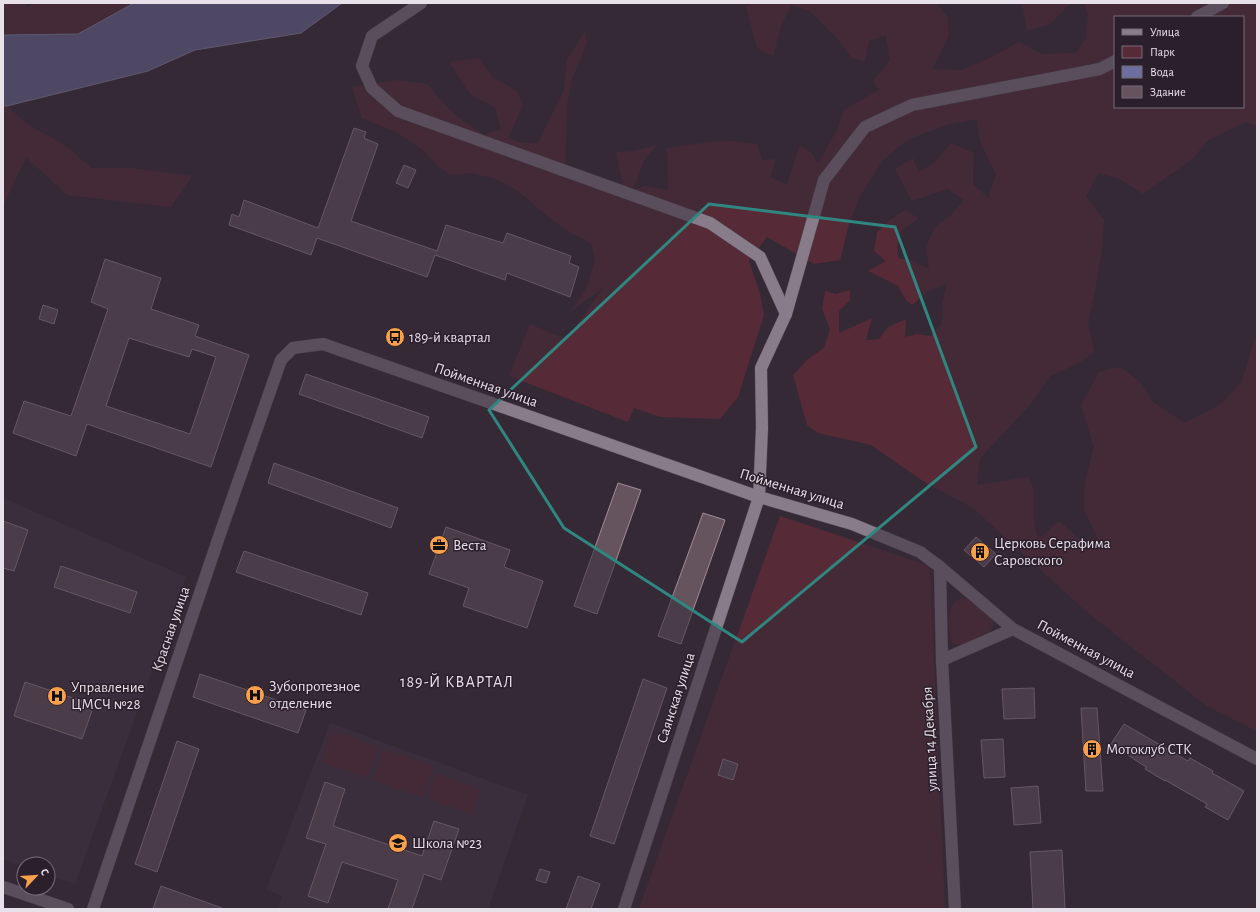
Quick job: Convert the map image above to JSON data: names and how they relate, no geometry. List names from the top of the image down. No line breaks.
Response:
{"streets":{"street":["Пойменная улица","Красная улица","Саянская улица","улица 14 Декабря"]},"crossings":[["Пойменная улица","Красная улица"],["Пойменная улица","Саянская улица"],["Пойменная улица","улица 14 Декабря"]],"districts":["189-Й КВАРТАЛ"],"places":{"bus stop":["189-й квартал"],"office":["Веста"],"building":["Церковь Серафима Саровского","Мотоклуб СТК"],"hospital":["Зубопротезное отделение","Управление ЦМСЧ №28"],"school or university":["Школа №23"]},"legend":["Улица","Парк","Вода","Здание"],"north":"top right"}
